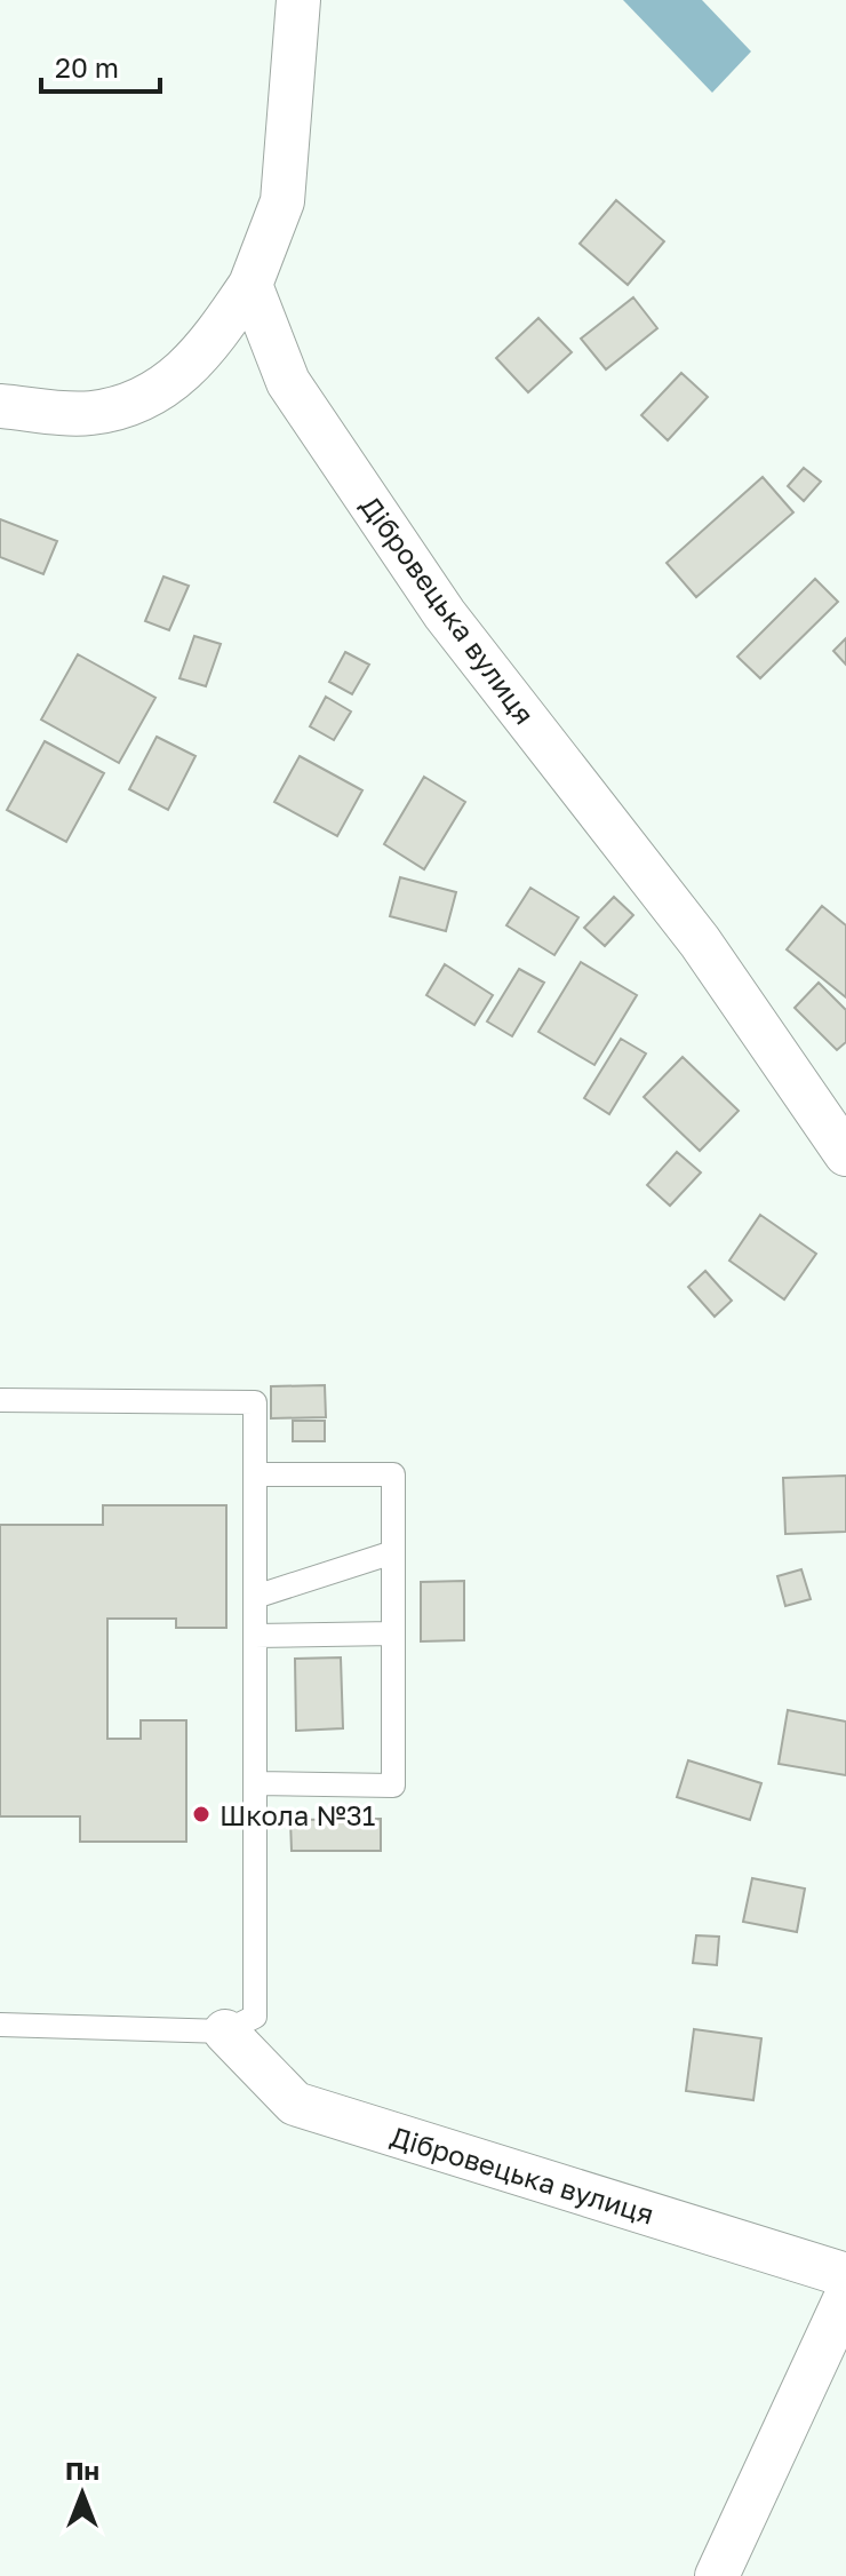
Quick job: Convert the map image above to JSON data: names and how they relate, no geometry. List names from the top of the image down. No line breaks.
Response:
{"streets":{"street":["Дібровецька вулиця"]},"places":["Школа №31"],"scale_bar":"20 m","north":"top"}
